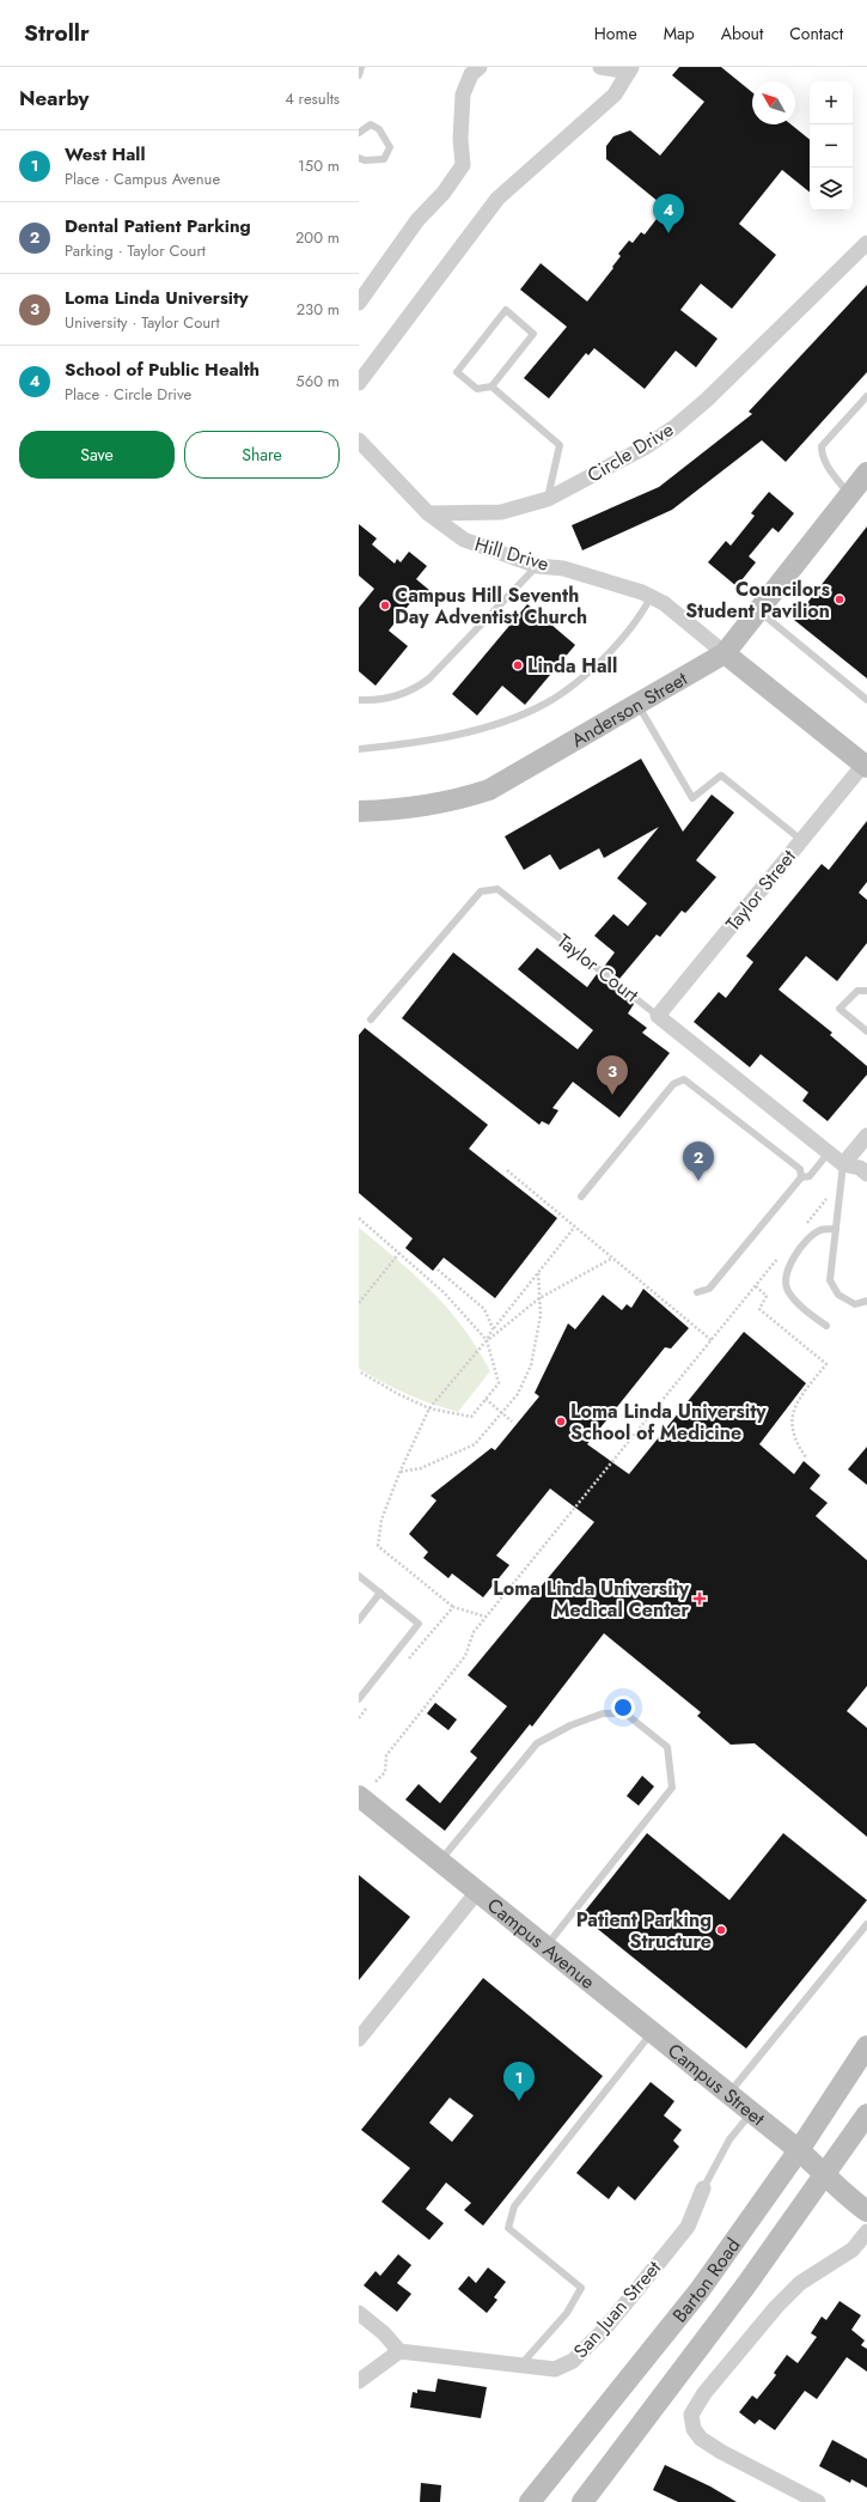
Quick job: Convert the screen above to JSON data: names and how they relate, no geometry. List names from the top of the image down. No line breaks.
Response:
{"streets":{"main road":["Anderson Street","Campus Avenue","Campus Street","Barton Road"],"street":["Circle Drive","Hill Drive","Taylor Street","Taylor Court","San Juan Street"]},"crossings":[["Circle Drive","Hill Drive"],["Hill Drive","Anderson Street"],["Taylor Street","Taylor Court"],["Campus Avenue","Campus Street"],["Campus Street","Barton Road"]],"places":{"other":["Councilors Student Pavilion","Campus Hill Seventh Day Adventist Church","Linda Hall","Loma Linda University School of Medicine","Patient Parking Structure"],"health":["Loma Linda University Medical Center"]},"north":"top left","page":{"header":"Strollr","nav":["Home","Map","About","Contact"],"heading":["Nearby","4 results"],"map_buttons":["+","−"],"list":[{"mark":"1","name":"West Hall","note":"Place · Campus Avenue","value":"150 m"},{"mark":"2","name":"Dental Patient Parking","note":"Parking · Taylor Court","value":"200 m"},{"mark":"3","name":"Loma Linda University","note":"University · Taylor Court","value":"230 m"},{"mark":"4","name":"School of Public Health","note":"Place · Circle Drive","value":"560 m"}],"pins":["4","3","2","1"],"buttons":["Save","Share"]}}
